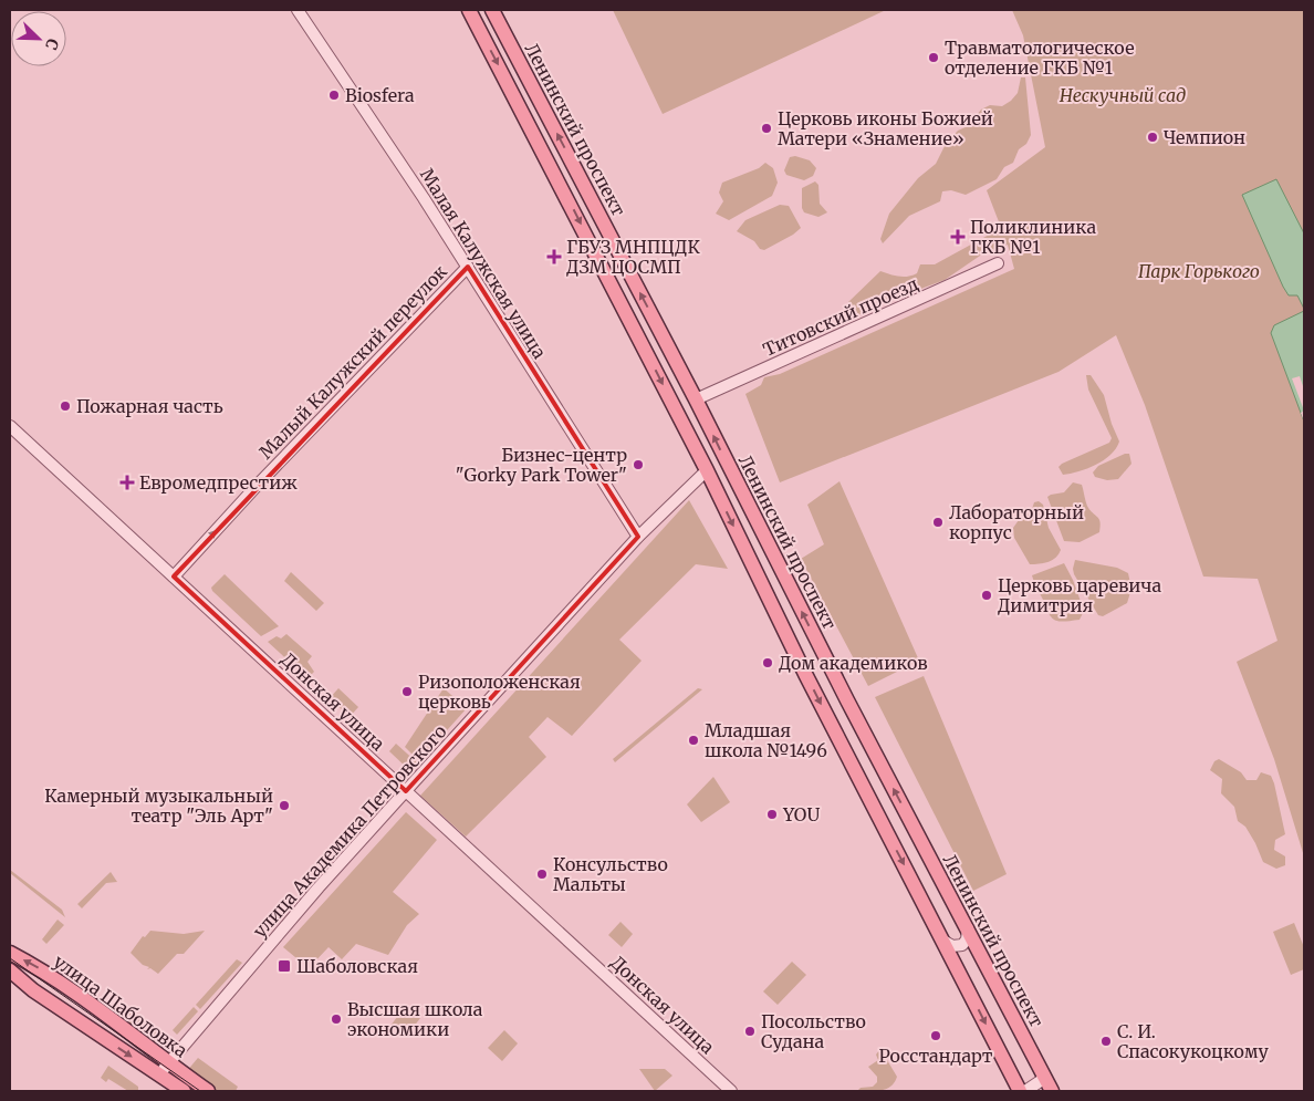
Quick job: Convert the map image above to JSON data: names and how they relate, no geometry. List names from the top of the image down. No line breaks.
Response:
{"streets":{"main road":["Ленинский проспект","улица Шаболовка"],"street":["Малая Калужская улица","Титовский проезд","Малый Калужский переулок","Донская улица","улица Академика Петровского"]},"crossings":[["Ленинский проспект","Титовский проезд"],["Ленинский проспект","улица Академика Петровского"],["Малая Калужская улица","Малый Калужский переулок"],["Малая Калужская улица","улица Академика Петровского"],["Малый Калужский переулок","Донская улица"],["Донская улица","улица Академика Петровского"],["улица Академика Петровского","улица Шаболовка"]],"one_way":["Малый Калужский переулок"],"parks":["Нескучный сад","Парк Горького"],"places":{"other":["Травматологическое отделение ГКБ №1","Biosfera","Церковь иконы Божией Матери «Знамение»","Чемпион","Пожарная часть","Бизнес-центр \"Gorky Park Tower\"","Лабораторный корпус","Церковь царевича Димитрия","Дом академиков","Ризоположенская церковь","Младшая школа №1496","Камерный музыкальный театр \"Эль Арт\"","YOU","Консульство Мальты","Высшая школа экономики","Посольство Судана","Росстандарт","С. И. Спасокукоцкому"],"health":["Поликлиника ГКБ №1","ГБУЗ МНПЦДК ДЗМ ЦОСМП","Евромедпрестиж"],"transit":["Шаболовская"]},"north":"bottom right"}
